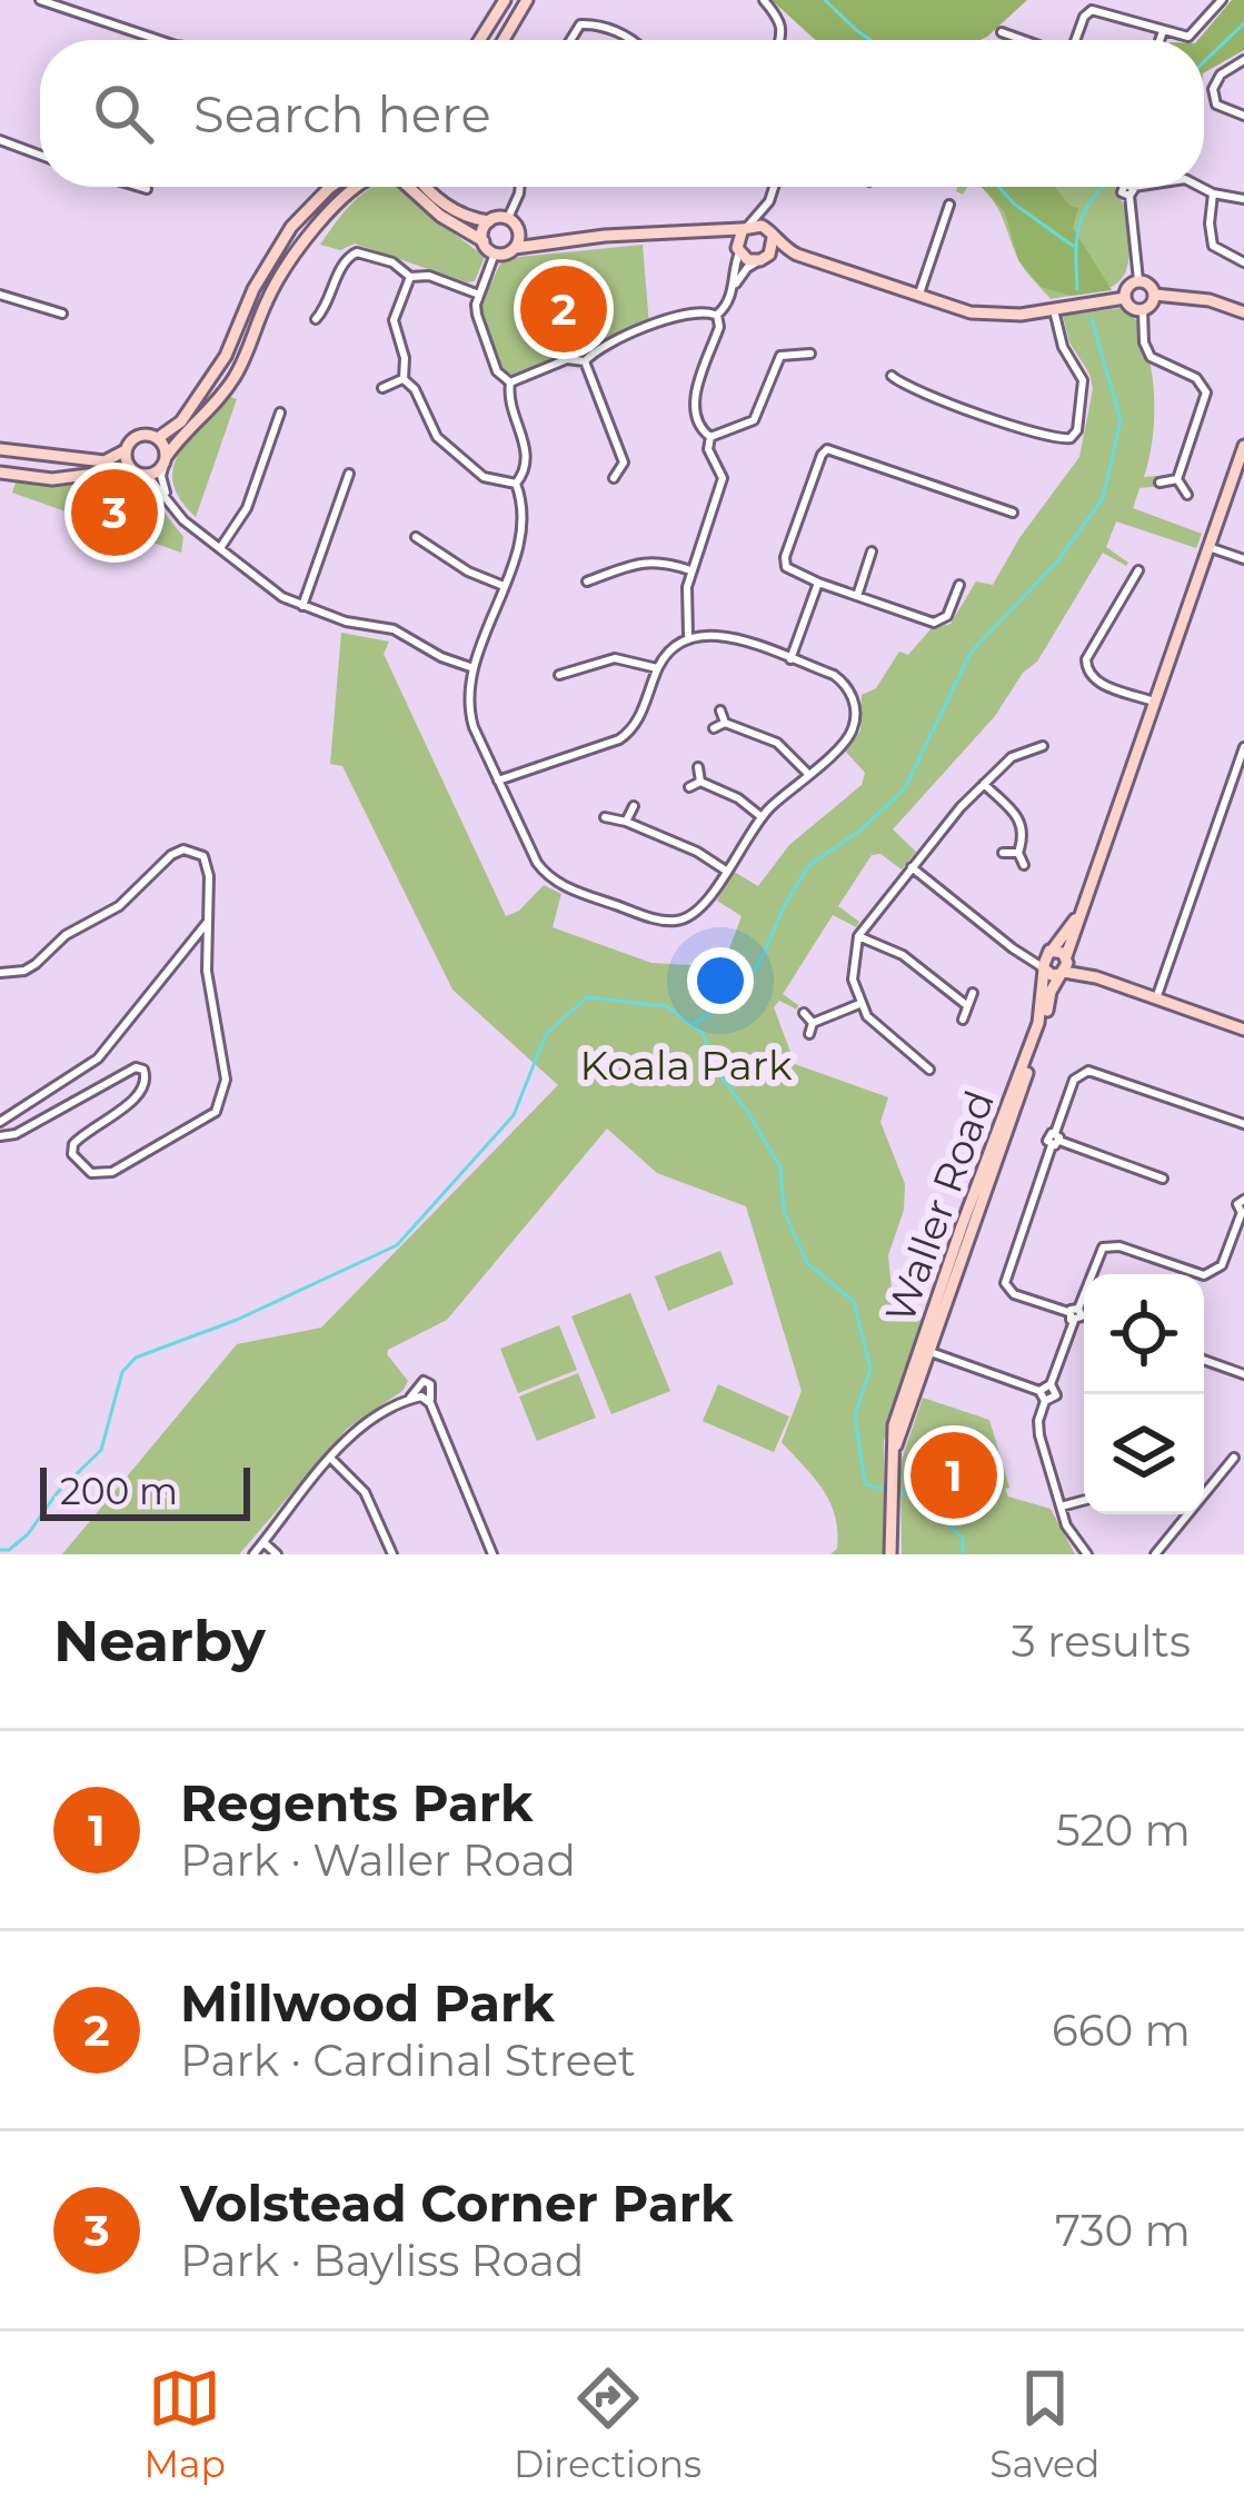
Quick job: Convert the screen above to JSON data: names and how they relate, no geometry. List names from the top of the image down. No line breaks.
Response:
{"streets":{"street":["Waller Road"]},"parks":["Koala Park"],"scale_bar":"200 m","page":{"search":"Search here","pins":["2","3","1"],"scale":"200 m","heading":["Nearby","3 results"],"list":[{"mark":"1","name":"Regents Park","note":"Park · Waller Road","value":"520 m"},{"mark":"2","name":"Millwood Park","note":"Park · Cardinal Street","value":"660 m"},{"mark":"3","name":"Volstead Corner Park","note":"Park · Bayliss Road","value":"730 m"}],"nav":["Map","Directions","Saved"]}}
